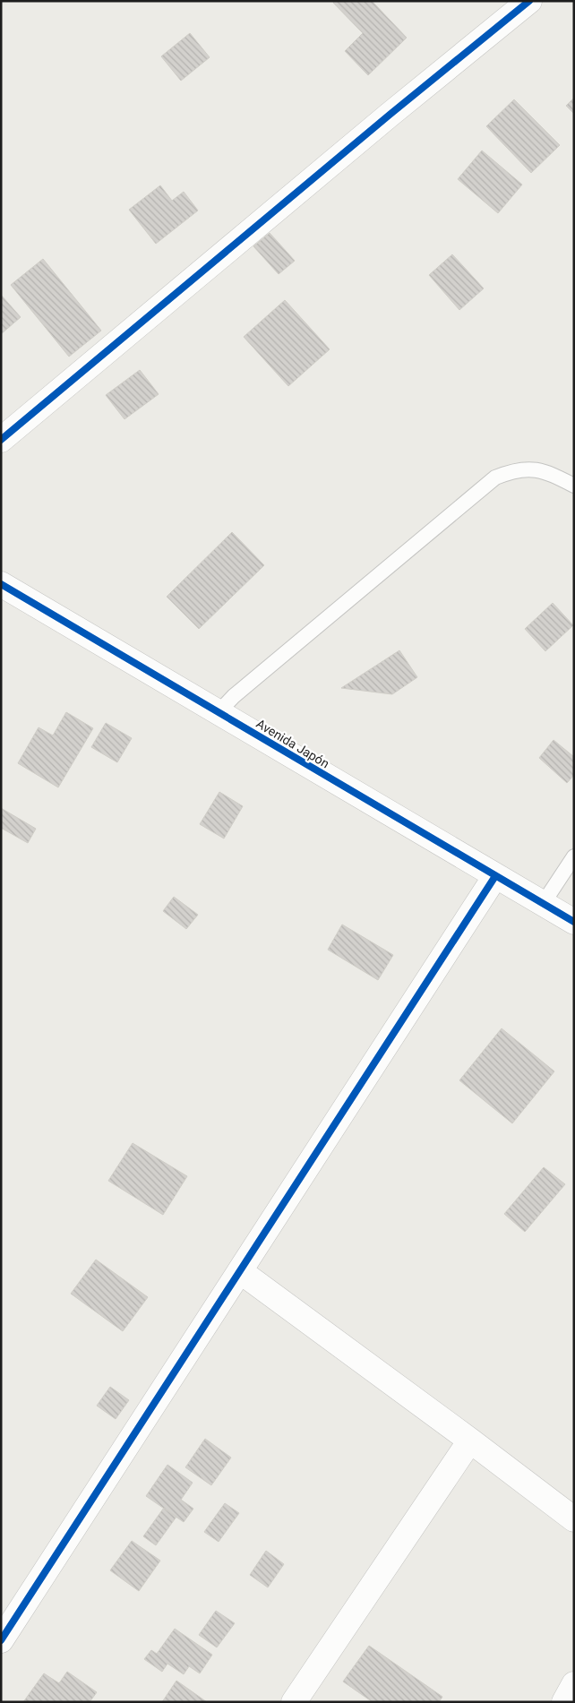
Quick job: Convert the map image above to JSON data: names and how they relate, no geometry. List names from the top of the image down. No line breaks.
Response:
{"streets":{"street":["Avenida Japón"]}}
